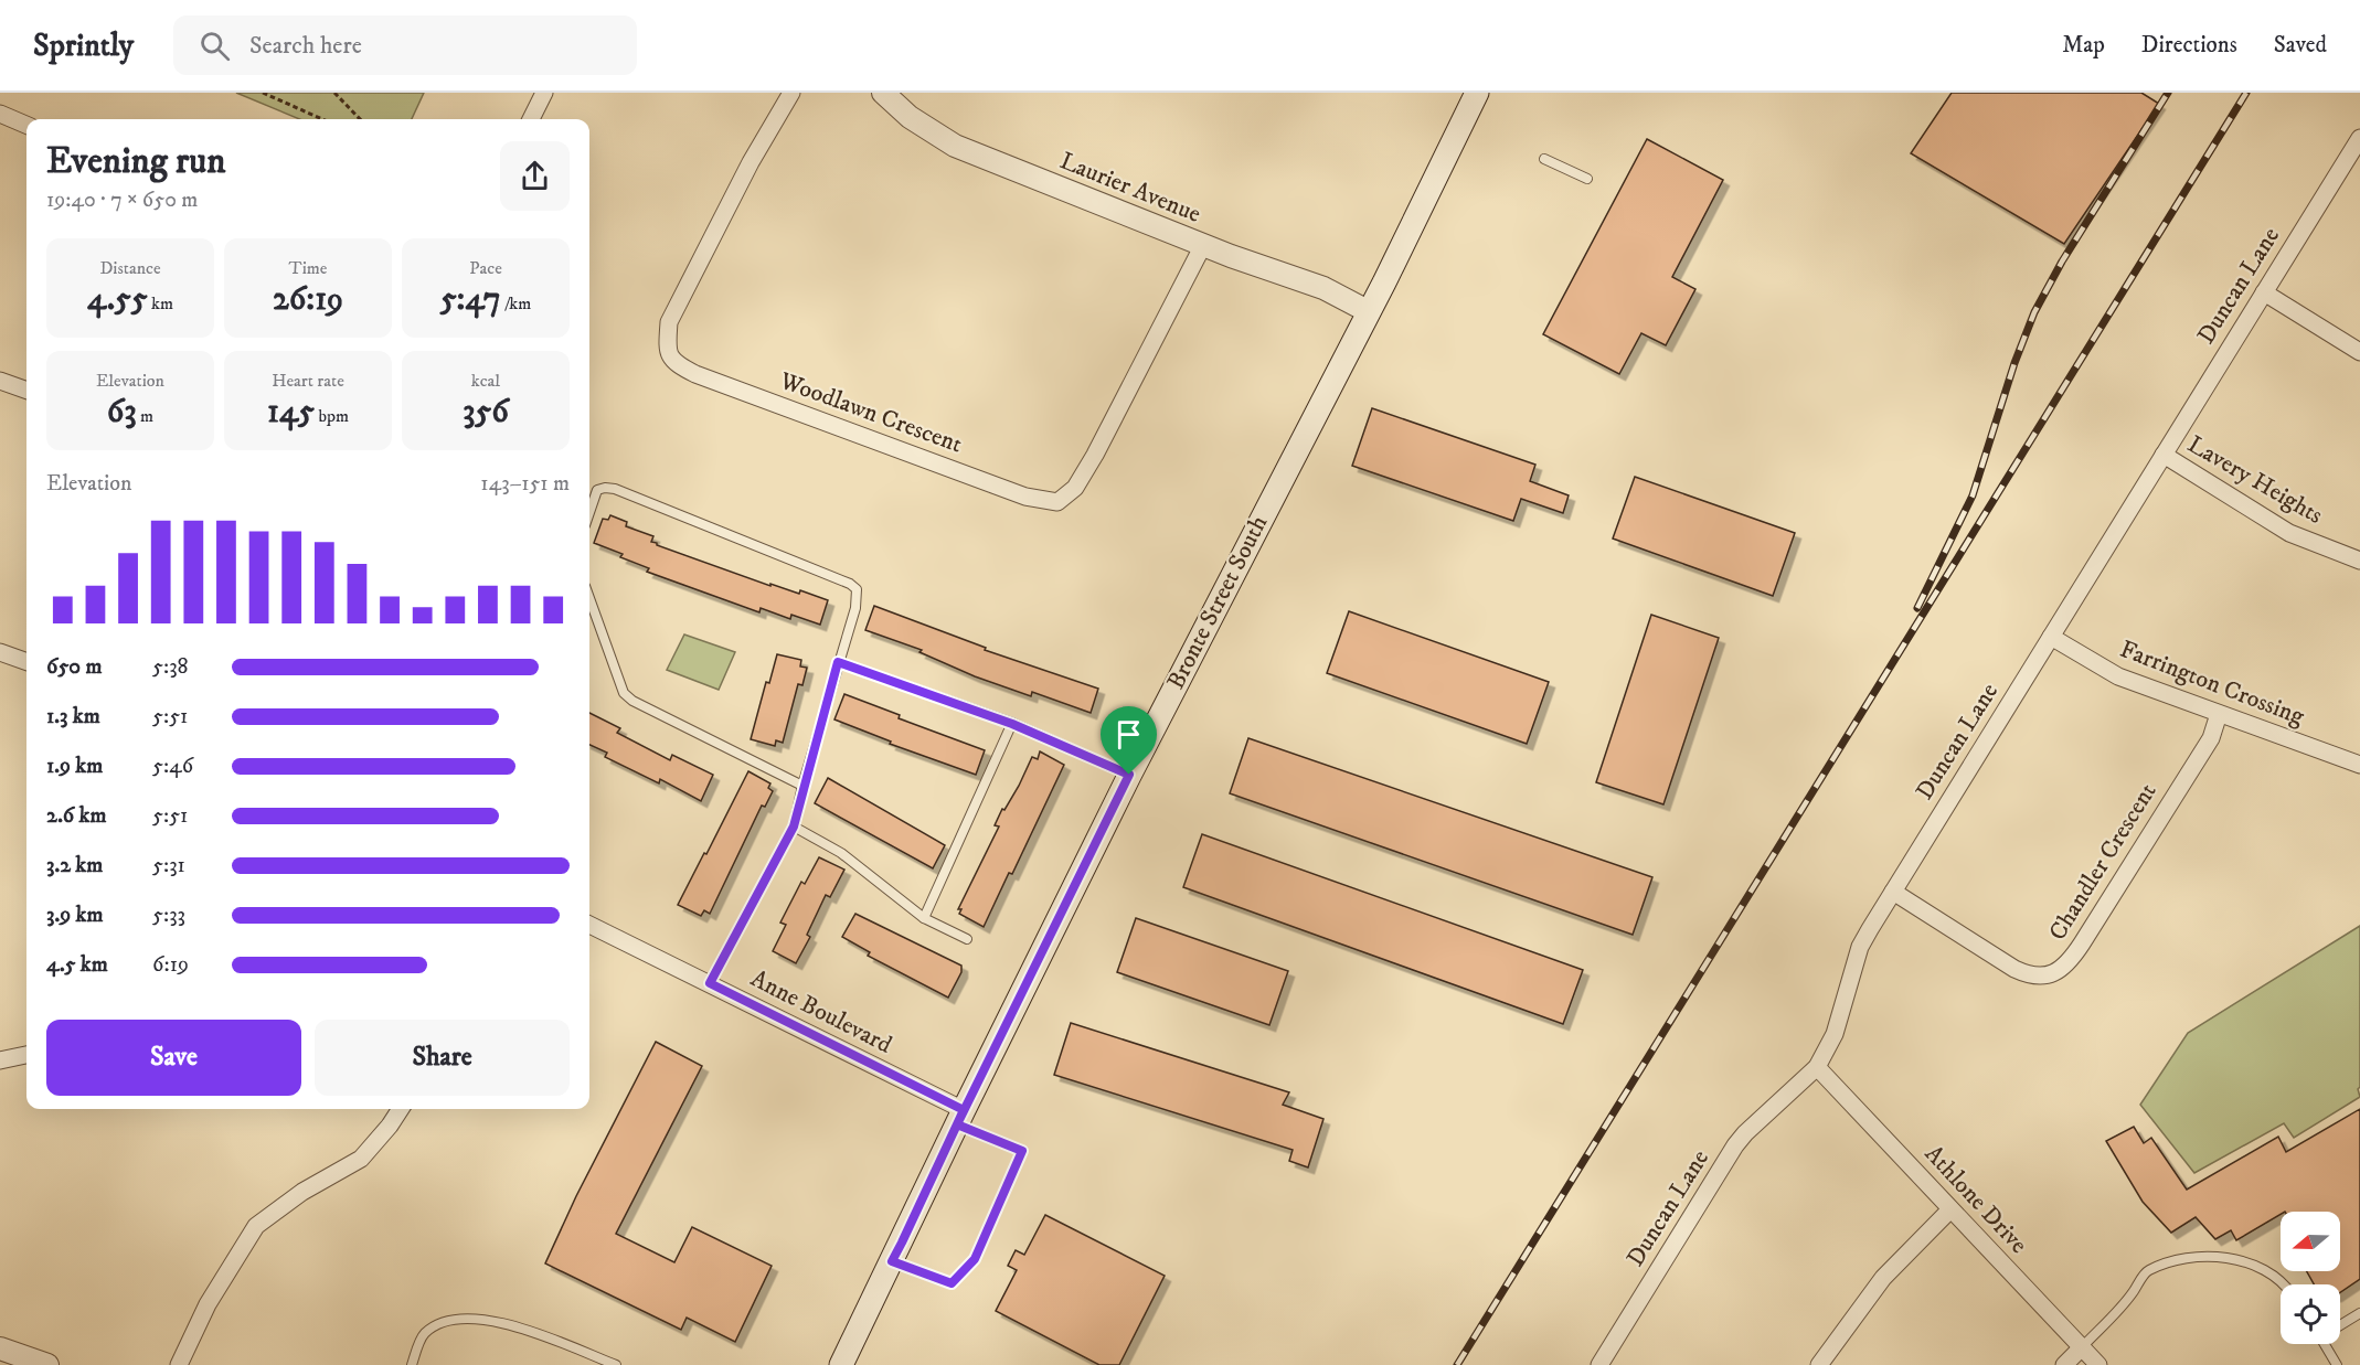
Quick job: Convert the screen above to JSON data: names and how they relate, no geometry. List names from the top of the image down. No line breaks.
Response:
{"streets":{"main road":["Bronte Street South"],"street":["Laurier Avenue","Duncan Lane","Woodlawn Crescent","Lavery Heights","Farrington Crossing","Chandler Crescent","Anne Boulevard","Athlone Drive"]},"crossings":[["Laurier Avenue","Woodlawn Crescent"],["Laurier Avenue","Bronte Street South"],["Duncan Lane","Lavery Heights"],["Duncan Lane","Farrington Crossing"],["Duncan Lane","Chandler Crescent"],["Duncan Lane","Athlone Drive"],["Bronte Street South","Anne Boulevard"],["Farrington Crossing","Chandler Crescent"]],"north":"left","page":{"header":"Sprintly","search":"Search here","nav":["Map","Directions","Saved"],"heading":["Evening run","19:40 · 7 × 650 m"],"stats":[["Distance","4.55 km"],["Time","26:19"],["Pace","5:47 /km"],["Elevation","63 m"],["Heart rate","145 bpm"],["kcal","356"]],"chart":["Elevation","143–151 m"],"list":[{"name":"650 m","note":"5:38"},{"name":"1.3 km","note":"5:51"},{"name":"1.9 km","note":"5:46"},{"name":"2.6 km","note":"5:51"},{"name":"3.2 km","note":"5:31"},{"name":"3.9 km","note":"5:33"},{"name":"4.5 km","note":"6:19"}],"buttons":["Save","Share"]}}
